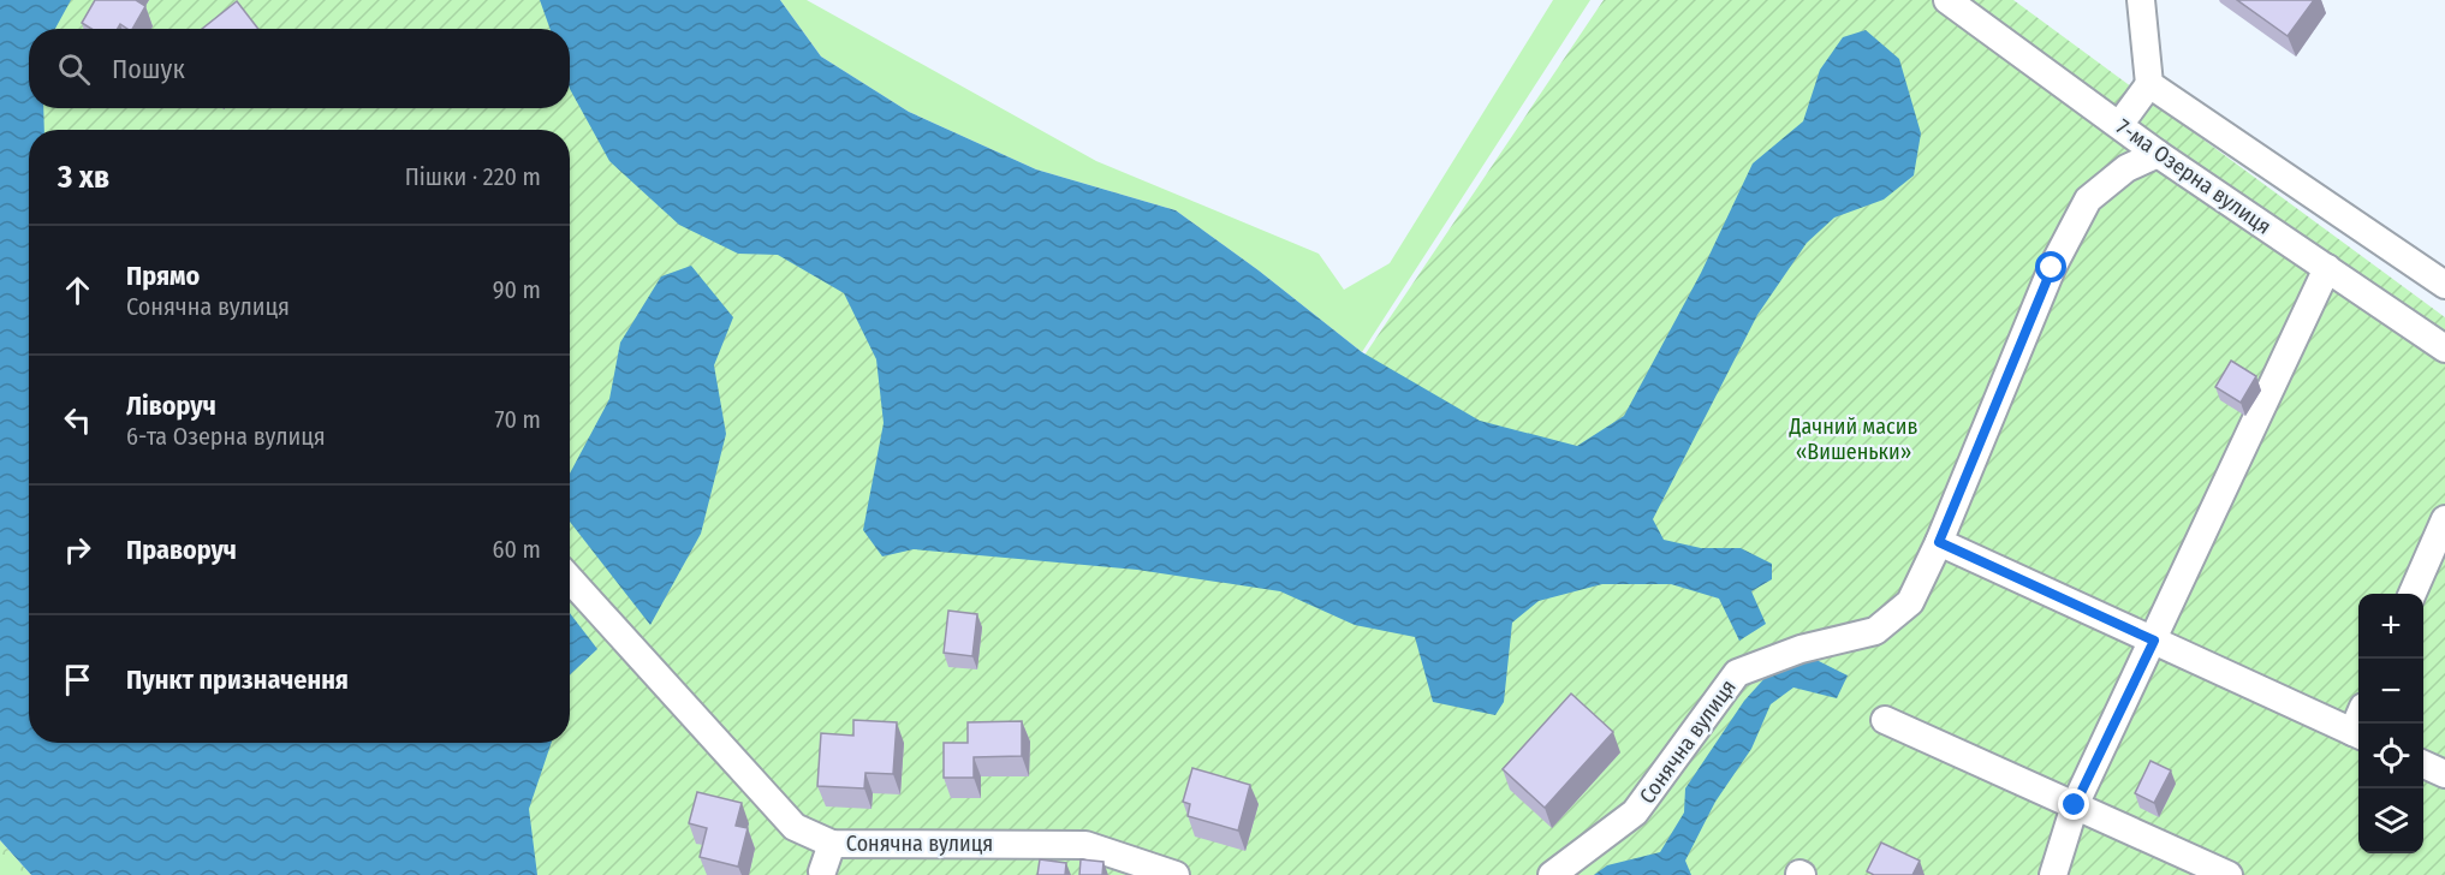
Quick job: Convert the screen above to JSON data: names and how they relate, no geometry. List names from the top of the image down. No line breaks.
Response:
{"streets":{"street":["7-ма Озерна вулиця","Сонячна вулиця"]},"crossings":[["7-ма Озерна вулиця","Сонячна вулиця"]],"parks":["Дачний масив «Вишеньки»"],"page":{"search":"Пошук","heading":["3 хв","Пішки · 220 m"],"list":[["Прямо","Сонячна вулиця","90 m"],["Ліворуч","6-та Озерна вулиця","70 m"],["Праворуч","60 m"],"Пункт призначення"],"map_buttons":["+","−"]}}
